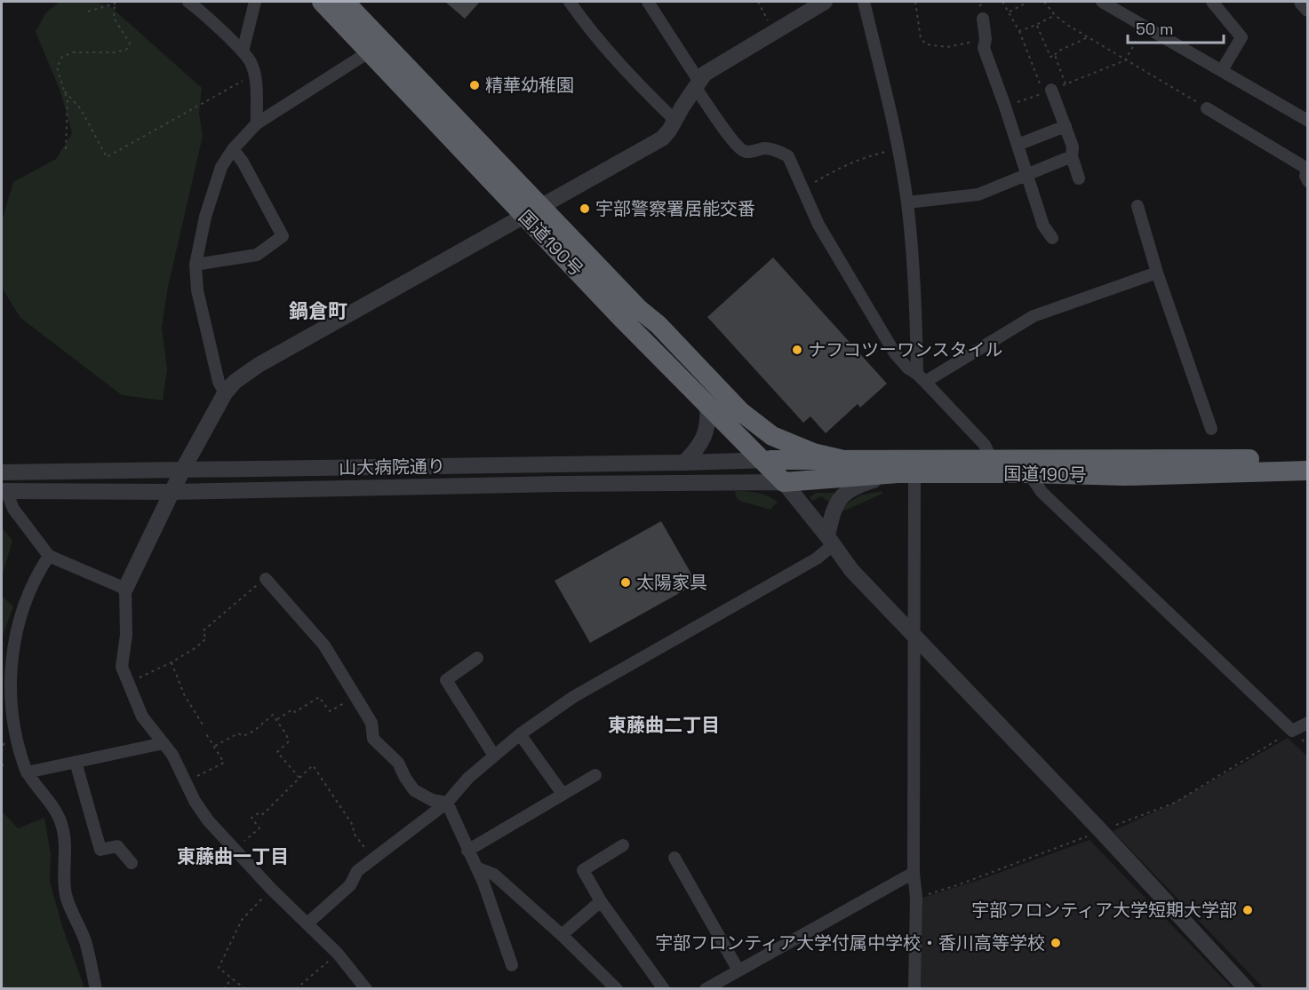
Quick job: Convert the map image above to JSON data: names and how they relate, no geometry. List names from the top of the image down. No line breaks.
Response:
{"streets":{"highway":["国道190号"],"street":["山大病院通り"]},"crossings":[["国道190号","山大病院通り"]],"districts":["鍋倉町","東藤曲二丁目","東藤曲一丁目"],"places":["精華幼稚園","宇部警察署居能交番","ナフコツーワンスタイル","太陽家具","宇部フロンティア大学短期大学部","宇部フロンティア大学付属中学校・香川高等学校"],"scale_bar":"50 m"}
